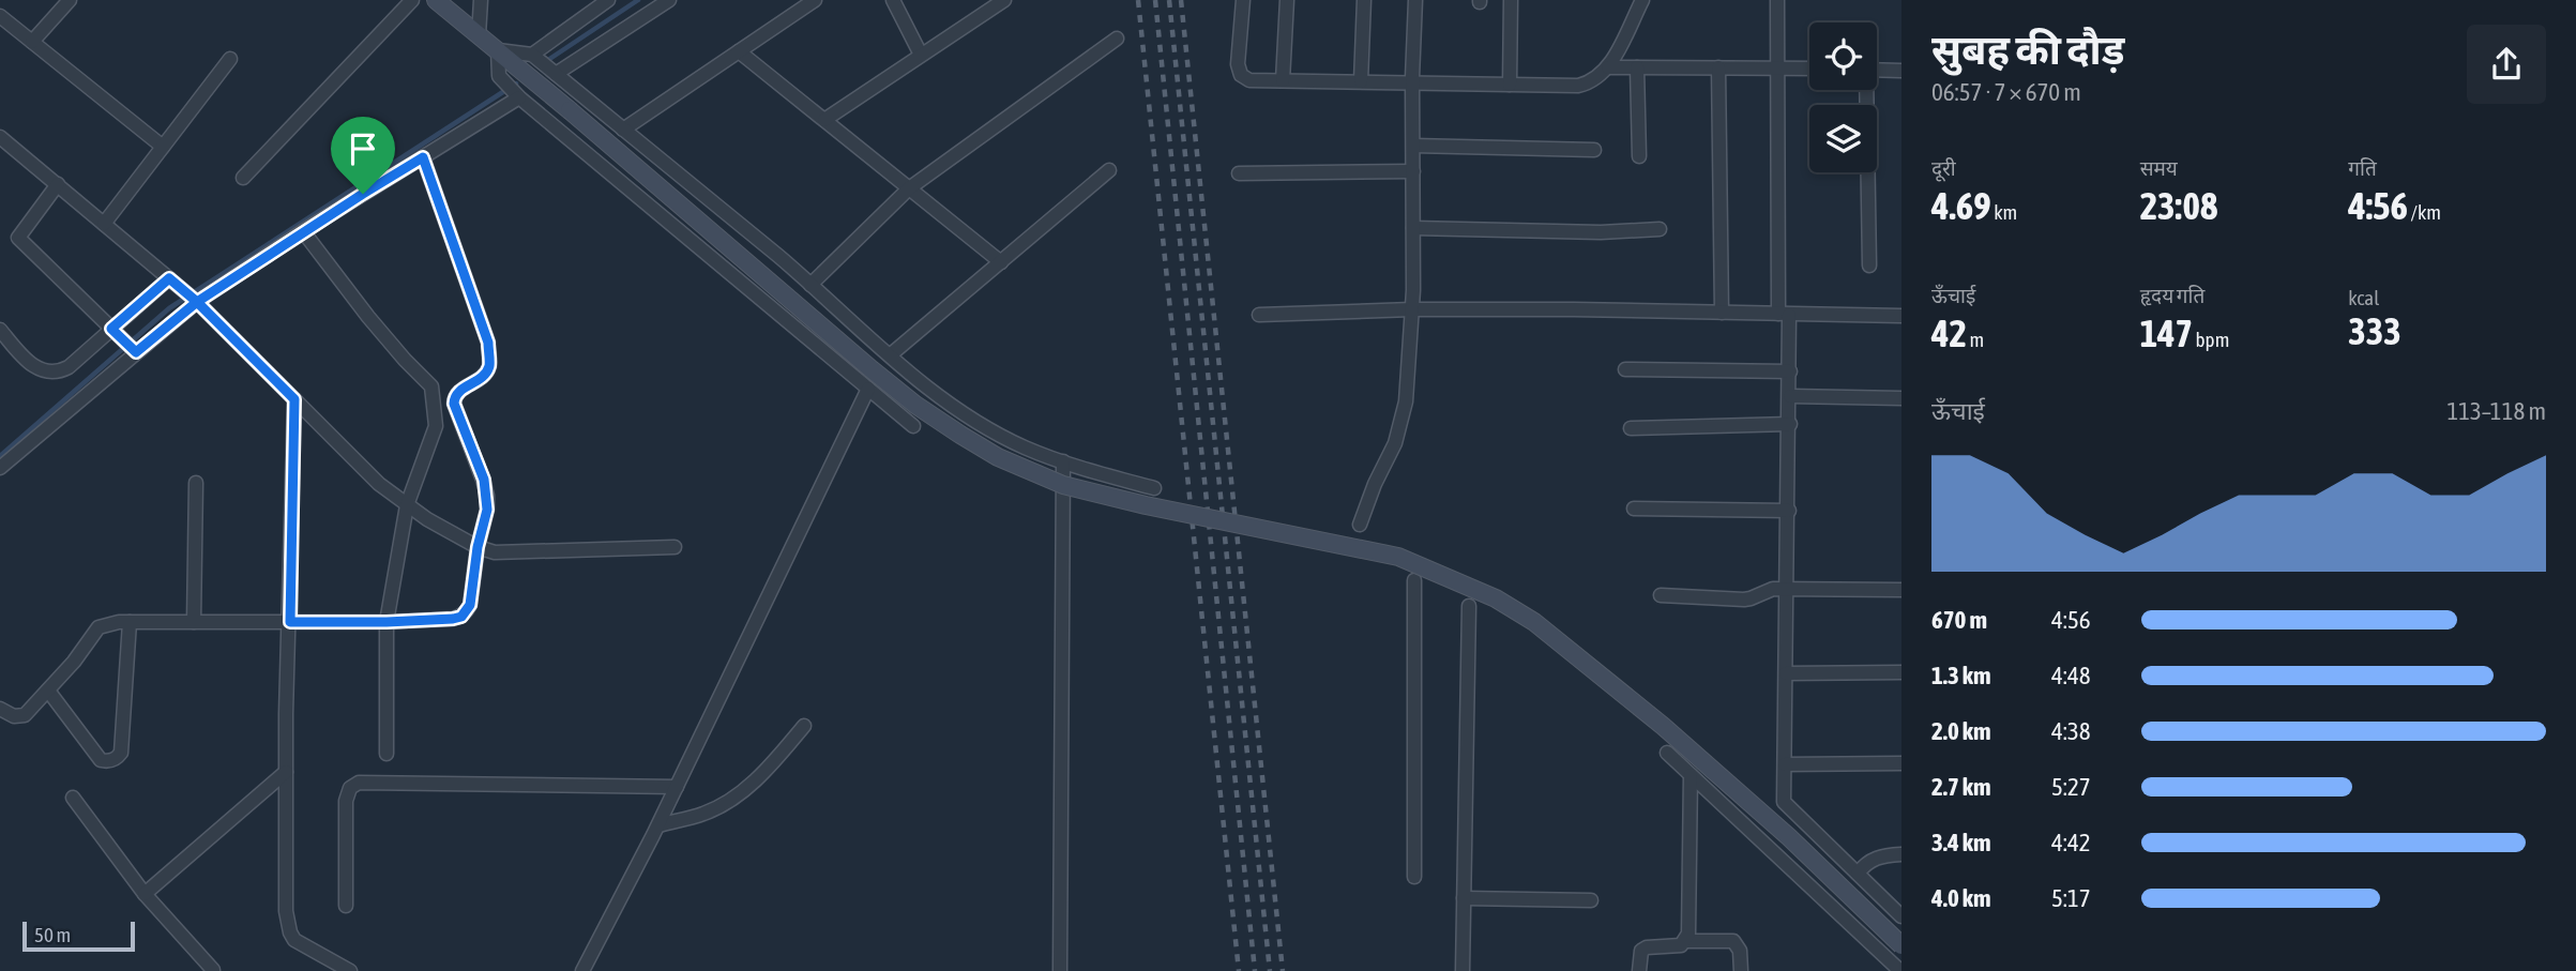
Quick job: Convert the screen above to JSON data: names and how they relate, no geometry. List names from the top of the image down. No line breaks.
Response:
{"scale_bar":"50 m","page":{"heading":["सुबह की दौड़","06:57 · 7 × 670 m"],"stats":[["दूरी","4.69 km"],["समय","23:08"],["गति","4:56 /km"],["ऊँचाई","42 m"],["हृदय गति","147 bpm"],["kcal","333"]],"chart":["ऊँचाई","113–118 m"],"list":[{"name":"670 m","note":"4:56"},{"name":"1.3 km","note":"4:48"},{"name":"2.0 km","note":"4:38"},{"name":"2.7 km","note":"5:27"},{"name":"3.4 km","note":"4:42"},{"name":"4.0 km","note":"5:17"}],"scale":"50 m"}}
